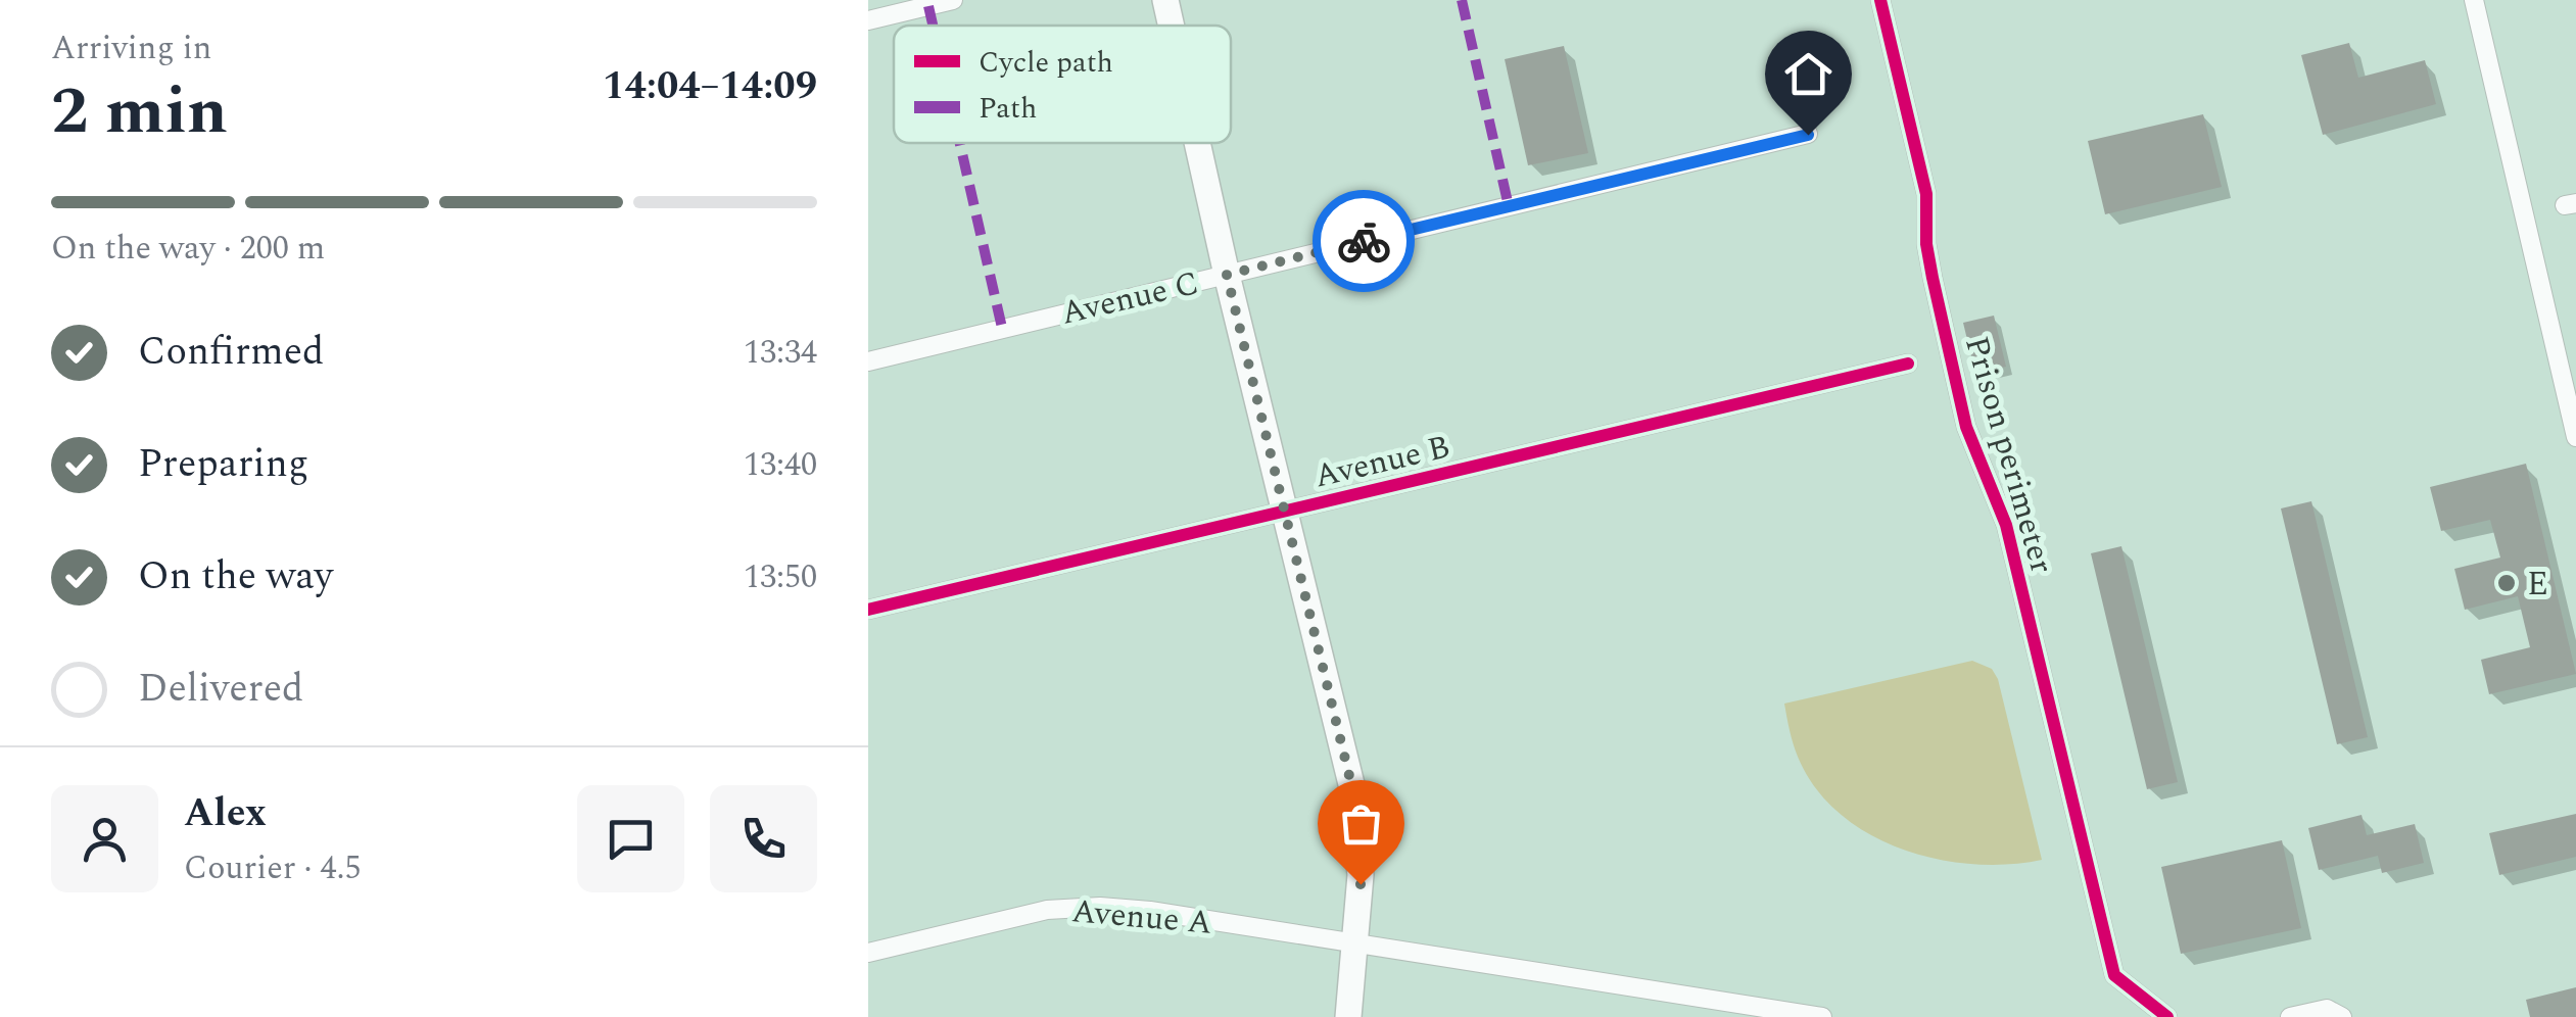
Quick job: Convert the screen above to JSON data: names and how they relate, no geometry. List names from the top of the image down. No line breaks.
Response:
{"streets":{"street":["Avenue C","Prison perimeter","Avenue B","Avenue A"]},"places":["E"],"legend":["Cycle path","Path"],"page":{"heading":["2 min","Arriving in","14:04–14:09"],"panel":["Alex","Courier · 4.5"],"bar":"On the way · 200 m","list":[["Confirmed","13:34"],["Preparing","13:40"],["On the way","13:50"],"Delivered"]}}
